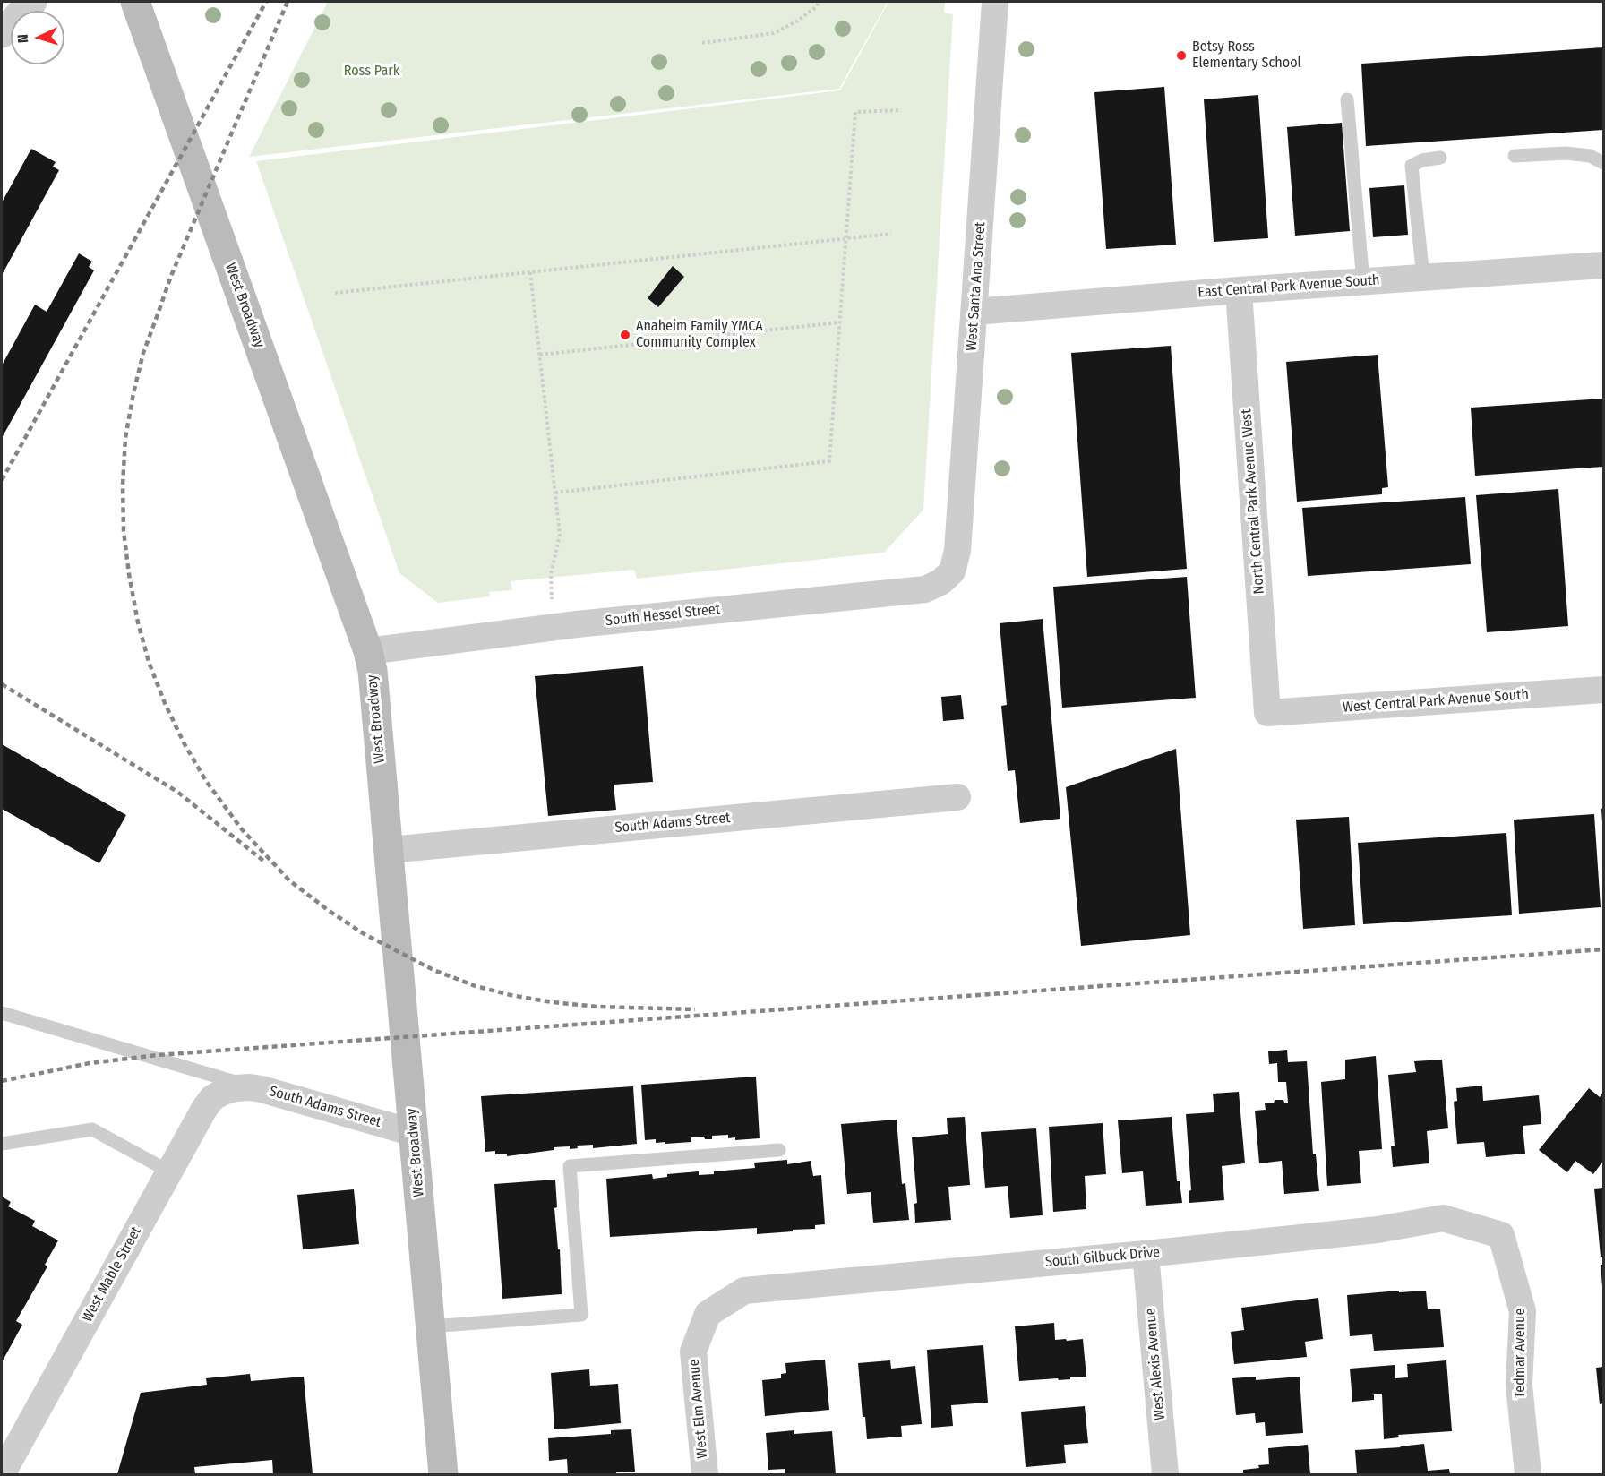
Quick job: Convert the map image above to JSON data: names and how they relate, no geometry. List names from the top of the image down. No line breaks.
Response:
{"streets":{"main road":["West Broadway"],"street":["West Santa Ana Street","East Central Park Avenue South","North Central Park Avenue West","South Hessel Street","West Central Park Avenue South","South Adams Street","South Gilbuck Drive","West Mable Street","Tedmar Avenue","West Alexis Avenue","West Elm Avenue"]},"crossings":[["West Santa Ana Street","East Central Park Avenue South"],["West Santa Ana Street","South Hessel Street"],["East Central Park Avenue South","North Central Park Avenue West"],["West Broadway","South Hessel Street"],["West Broadway","South Adams Street"],["North Central Park Avenue West","West Central Park Avenue South"],["South Adams Street","West Mable Street"],["South Gilbuck Drive","Tedmar Avenue"],["South Gilbuck Drive","West Alexis Avenue"],["South Gilbuck Drive","West Elm Avenue"]],"parks":["Ross Park"],"places":["Betsy Ross Elementary School","Anaheim Family YMCA Community Complex"],"north":"left"}
